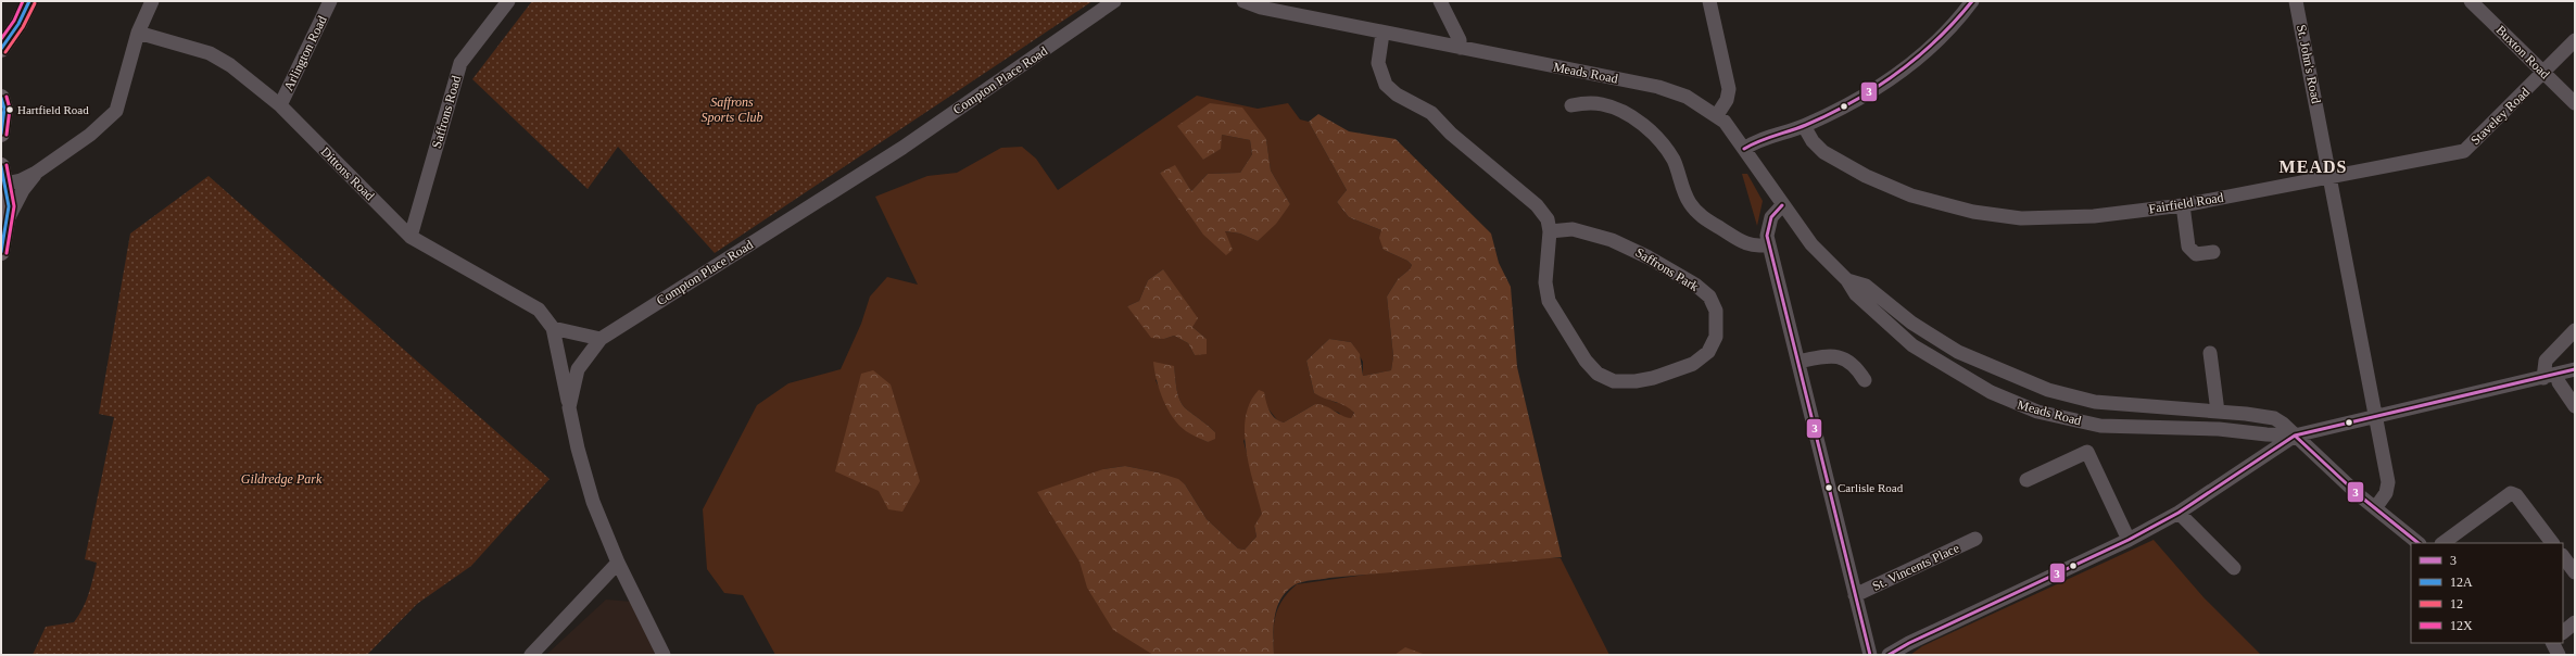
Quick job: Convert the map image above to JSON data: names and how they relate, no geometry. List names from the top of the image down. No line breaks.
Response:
{"streets":{"street":["Buxton Road","Arlington Road","St. John's Road","Meads Road","Compton Place Road","Saffrons Road","Staveley Road","Dittons Road","Fairfield Road","Saffrons Park","St. Vincents Place"]},"crossings":[["Buxton Road","Staveley Road"],["Arlington Road","Dittons Road"],["St. John's Road","Meads Road"],["St. John's Road","Staveley Road"],["St. John's Road","Fairfield Road"],["Meads Road","Saffrons Park"],["Compton Place Road","Dittons Road"],["Saffrons Road","Dittons Road"],["Staveley Road","Fairfield Road"]],"districts":["MEADS"],"parks":["Saffrons Sports Club","Gildredge Park"],"places":["Hartfield Road","Carlisle Road"],"lines":["transit line 3","transit line 12A","transit line 12X","transit line 12"],"legend":["3","12A","12","12X"]}
